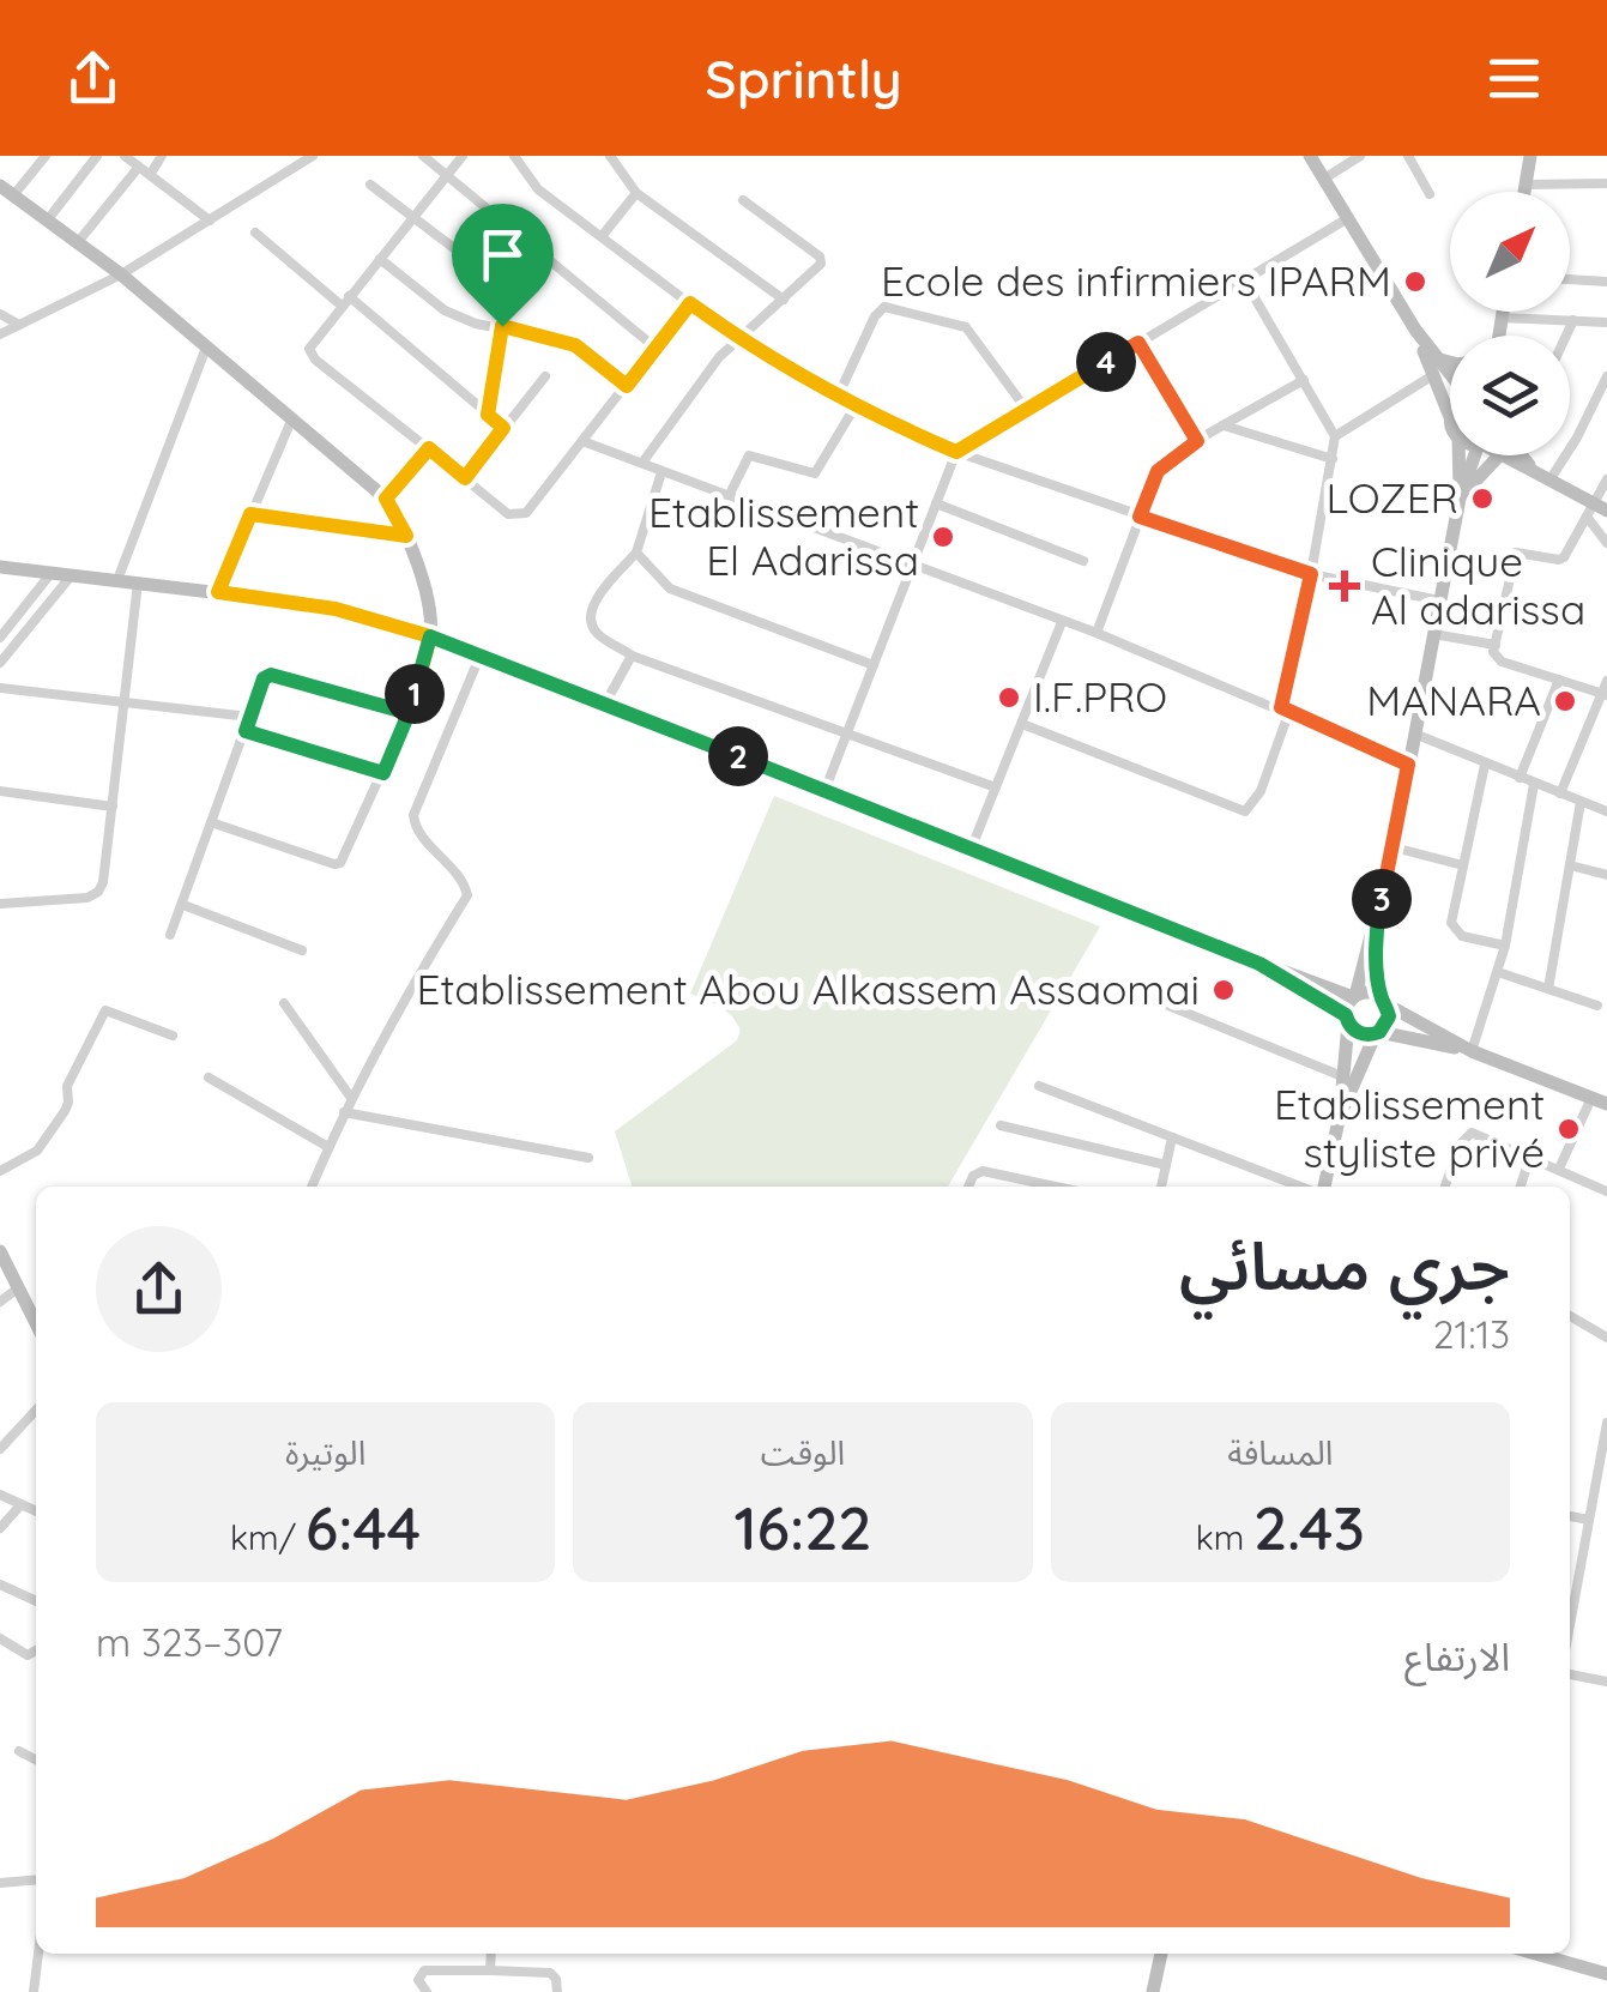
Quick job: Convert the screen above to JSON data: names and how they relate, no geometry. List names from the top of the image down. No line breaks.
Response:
{"places":{"other":["Ecole des infirmiers IPARM","LOZER","Etablissement El Adarissa","I.F.PRO","MANARA","Etablissement Abou Alkassem Assaomai","Etablissement styliste privé"],"health":["Clinique Al adarissa"]},"north":"top right","page":{"header":"Sprintly","pins":["4","1","2","3"],"heading":["جري مسائي","21:13"],"stats":[["المسافة","2.43 km"],["الوقت","16:22"],["الوتيرة","6:44 /km"]],"chart":["الارتفاع","307–323 m"]}}
